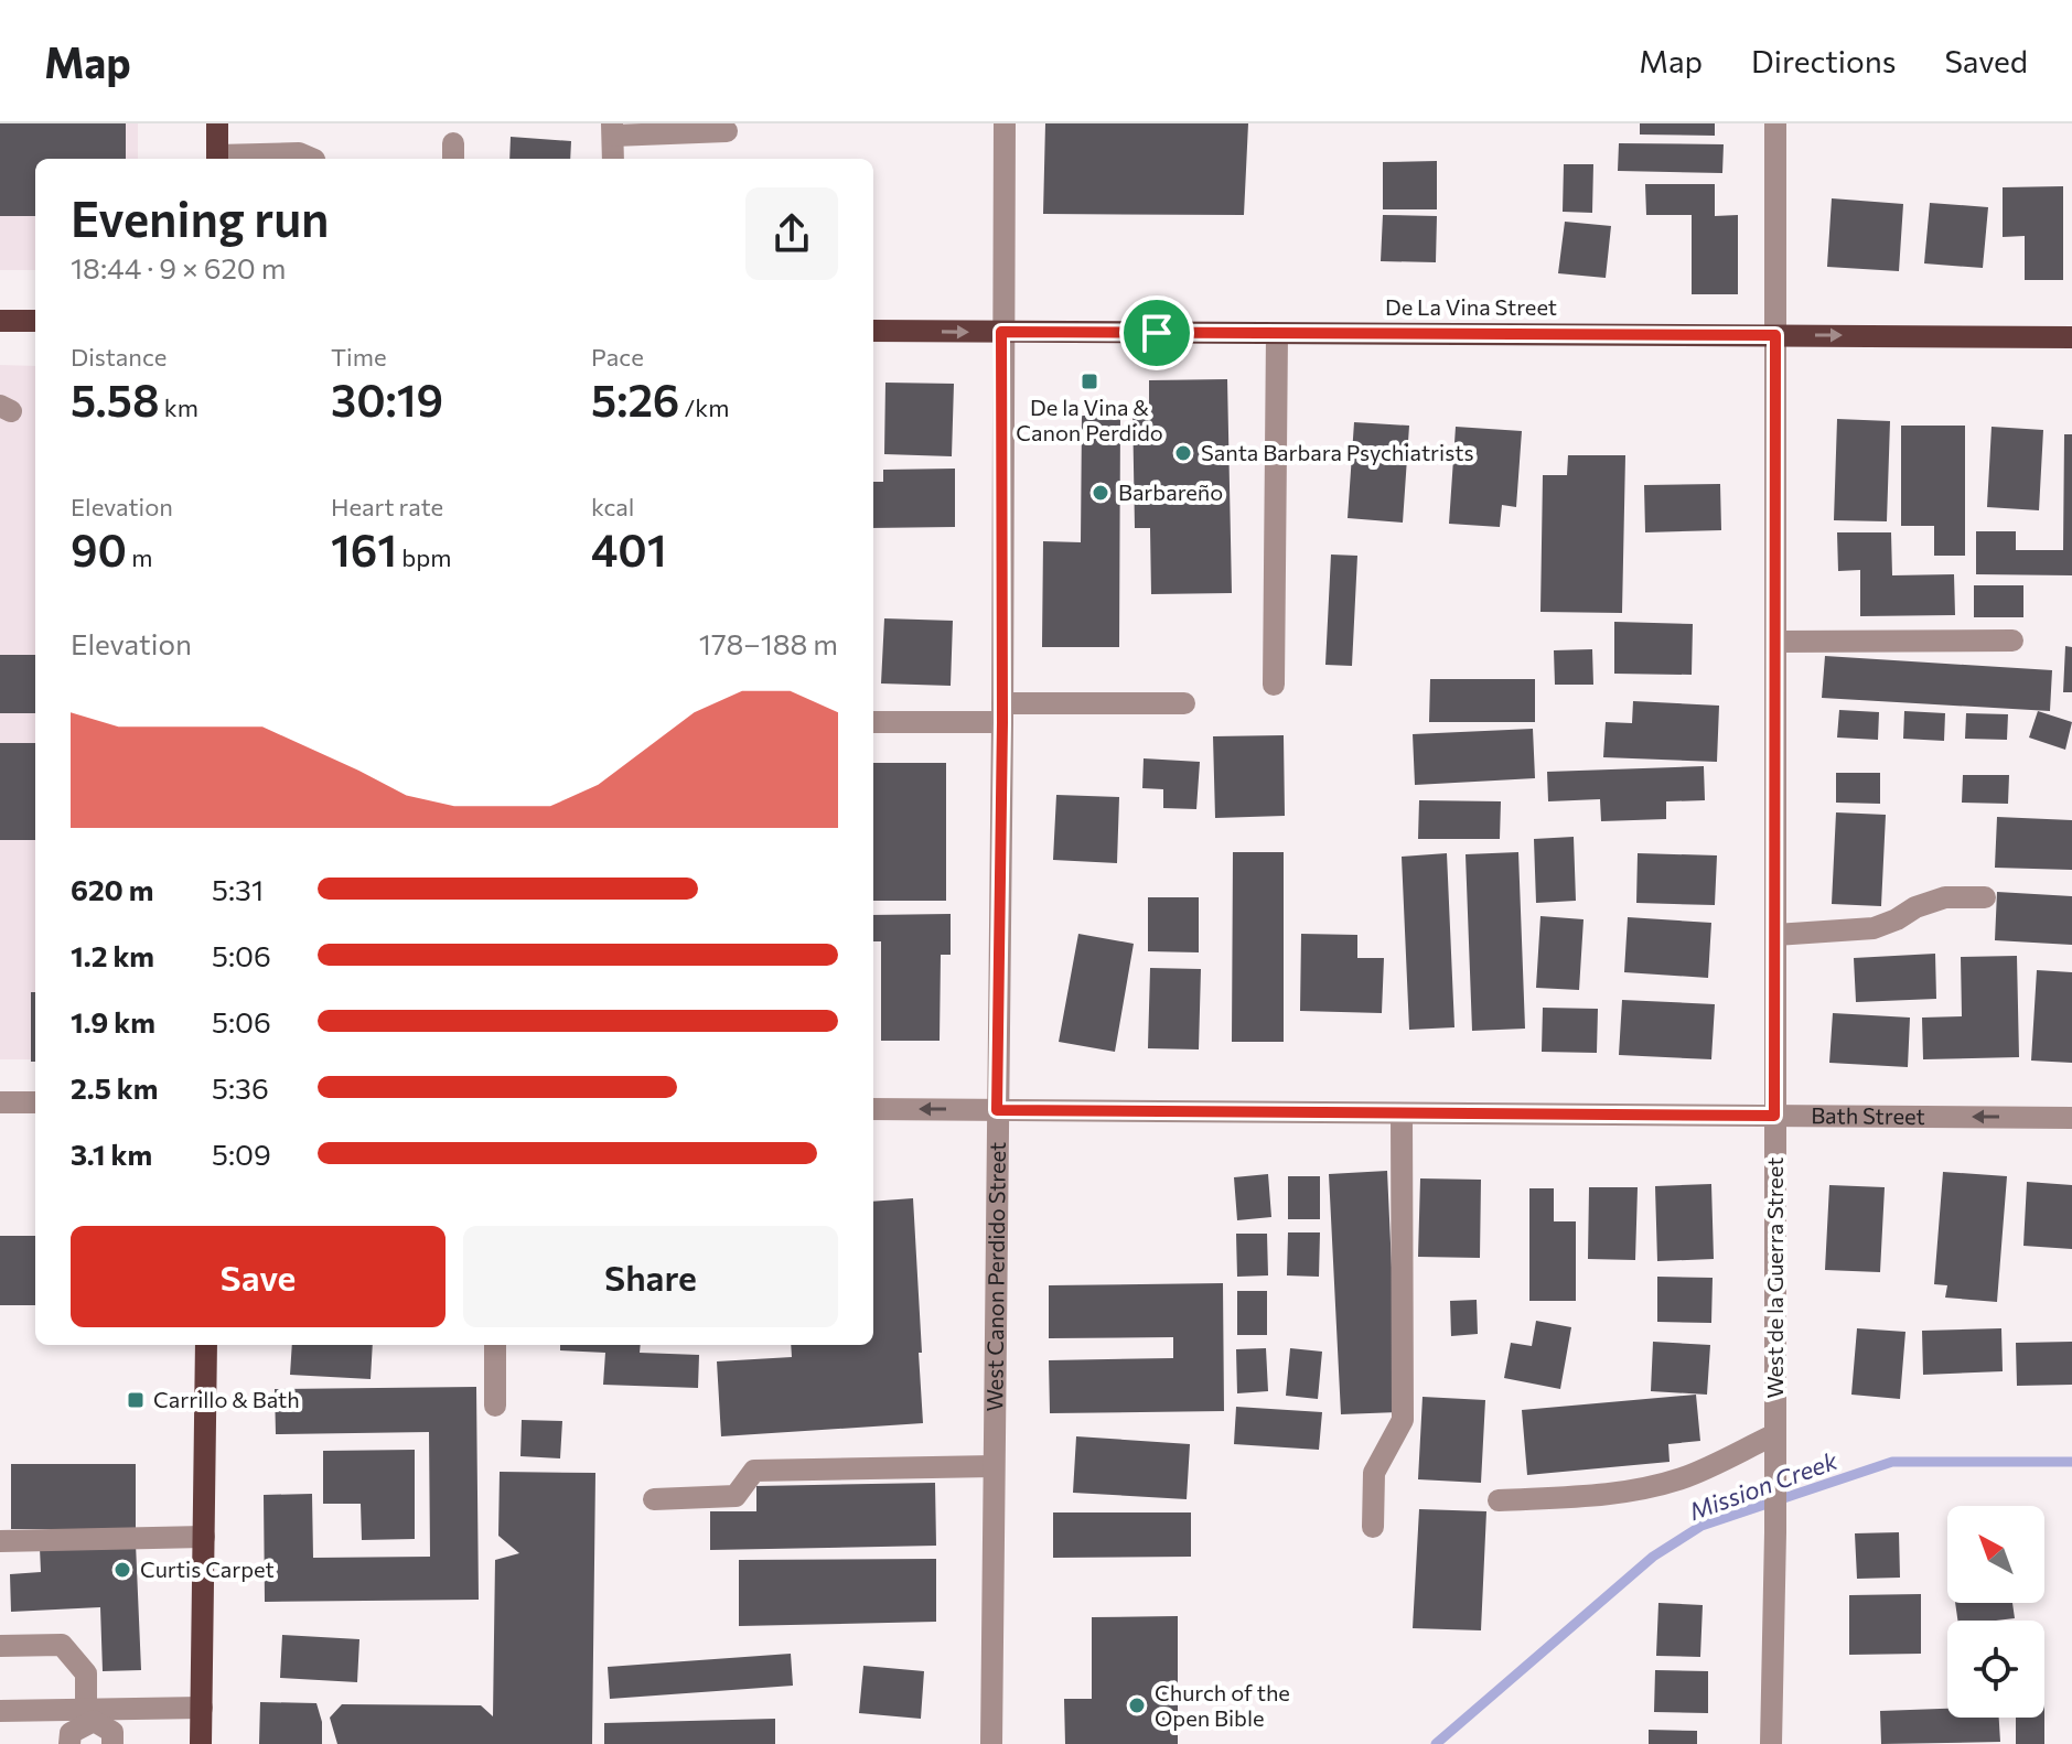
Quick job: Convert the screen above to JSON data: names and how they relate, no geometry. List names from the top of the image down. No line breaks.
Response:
{"streets":{"main road":["De La Vina Street"],"street":["Bath Street","West Canon Perdido Street","West de la Guerra Street"]},"crossings":[["De La Vina Street","West Canon Perdido Street"],["De La Vina Street","West de la Guerra Street"],["Bath Street","West Canon Perdido Street"],["Bath Street","West de la Guerra Street"]],"one_way":["De La Vina Street","Bath Street"],"water":["Mission Creek"],"places":{"transit":["De la Vina & Canon Perdido","Carrillo & Bath"],"other":["Santa Barbara Psychiatrists","Barbareño","Curtis Carpet","Church of the Open Bible"]},"north":"top left","page":{"header":"Map","nav":["Map","Directions","Saved"],"heading":["Evening run","18:44 · 9 × 620 m"],"stats":[["Distance","5.58 km"],["Time","30:19"],["Pace","5:26 /km"],["Elevation","90 m"],["Heart rate","161 bpm"],["kcal","401"]],"chart":["Elevation","178–188 m"],"list":[{"name":"620 m","note":"5:31"},{"name":"1.2 km","note":"5:06"},{"name":"1.9 km","note":"5:06"},{"name":"2.5 km","note":"5:36"},{"name":"3.1 km","note":"5:09"}],"buttons":["Save","Share"]}}
